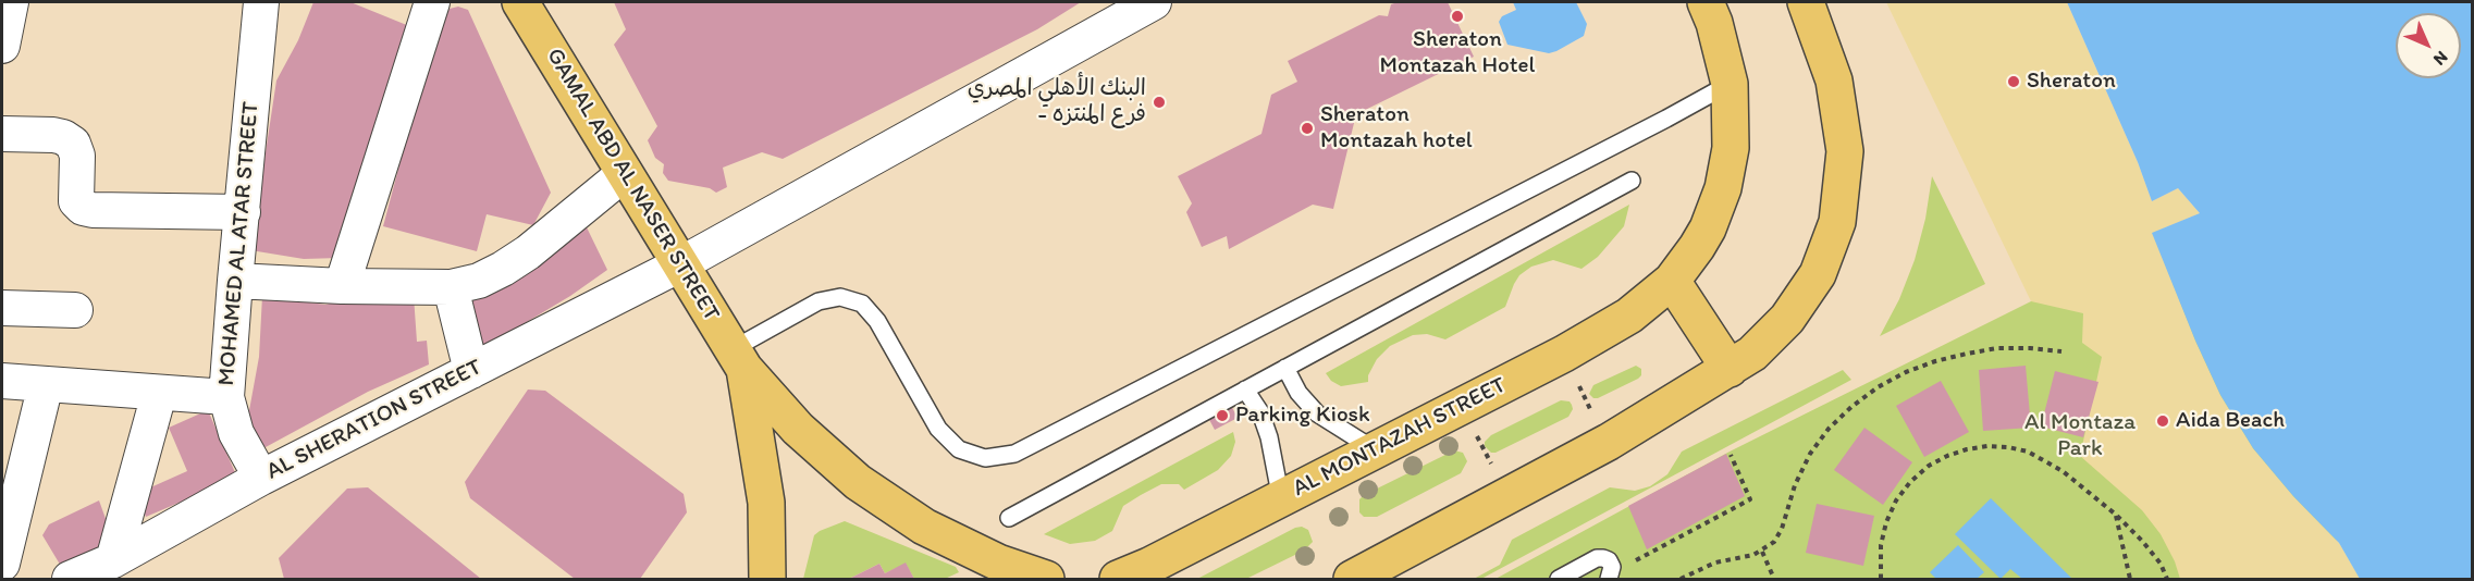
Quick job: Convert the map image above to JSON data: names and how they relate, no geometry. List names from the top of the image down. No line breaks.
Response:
{"streets":{"main road":["GAMAL ABD AL NASER STREET","AL MONTAZAH STREET"],"street":["MOHAMED AL ATAR STREET","AL SHERATION STREET"]},"crossings":[["GAMAL ABD AL NASER STREET","AL SHERATION STREET"],["MOHAMED AL ATAR STREET","AL SHERATION STREET"]],"parks":["Al Montaza Park"],"places":["Sheraton Montazah Hotel","Sheraton","البنك الأهلي المصري - فرع المنتزه","Sheraton Montazah hotel","Parking Kiosk","Aida Beach"],"north":"bottom right"}
